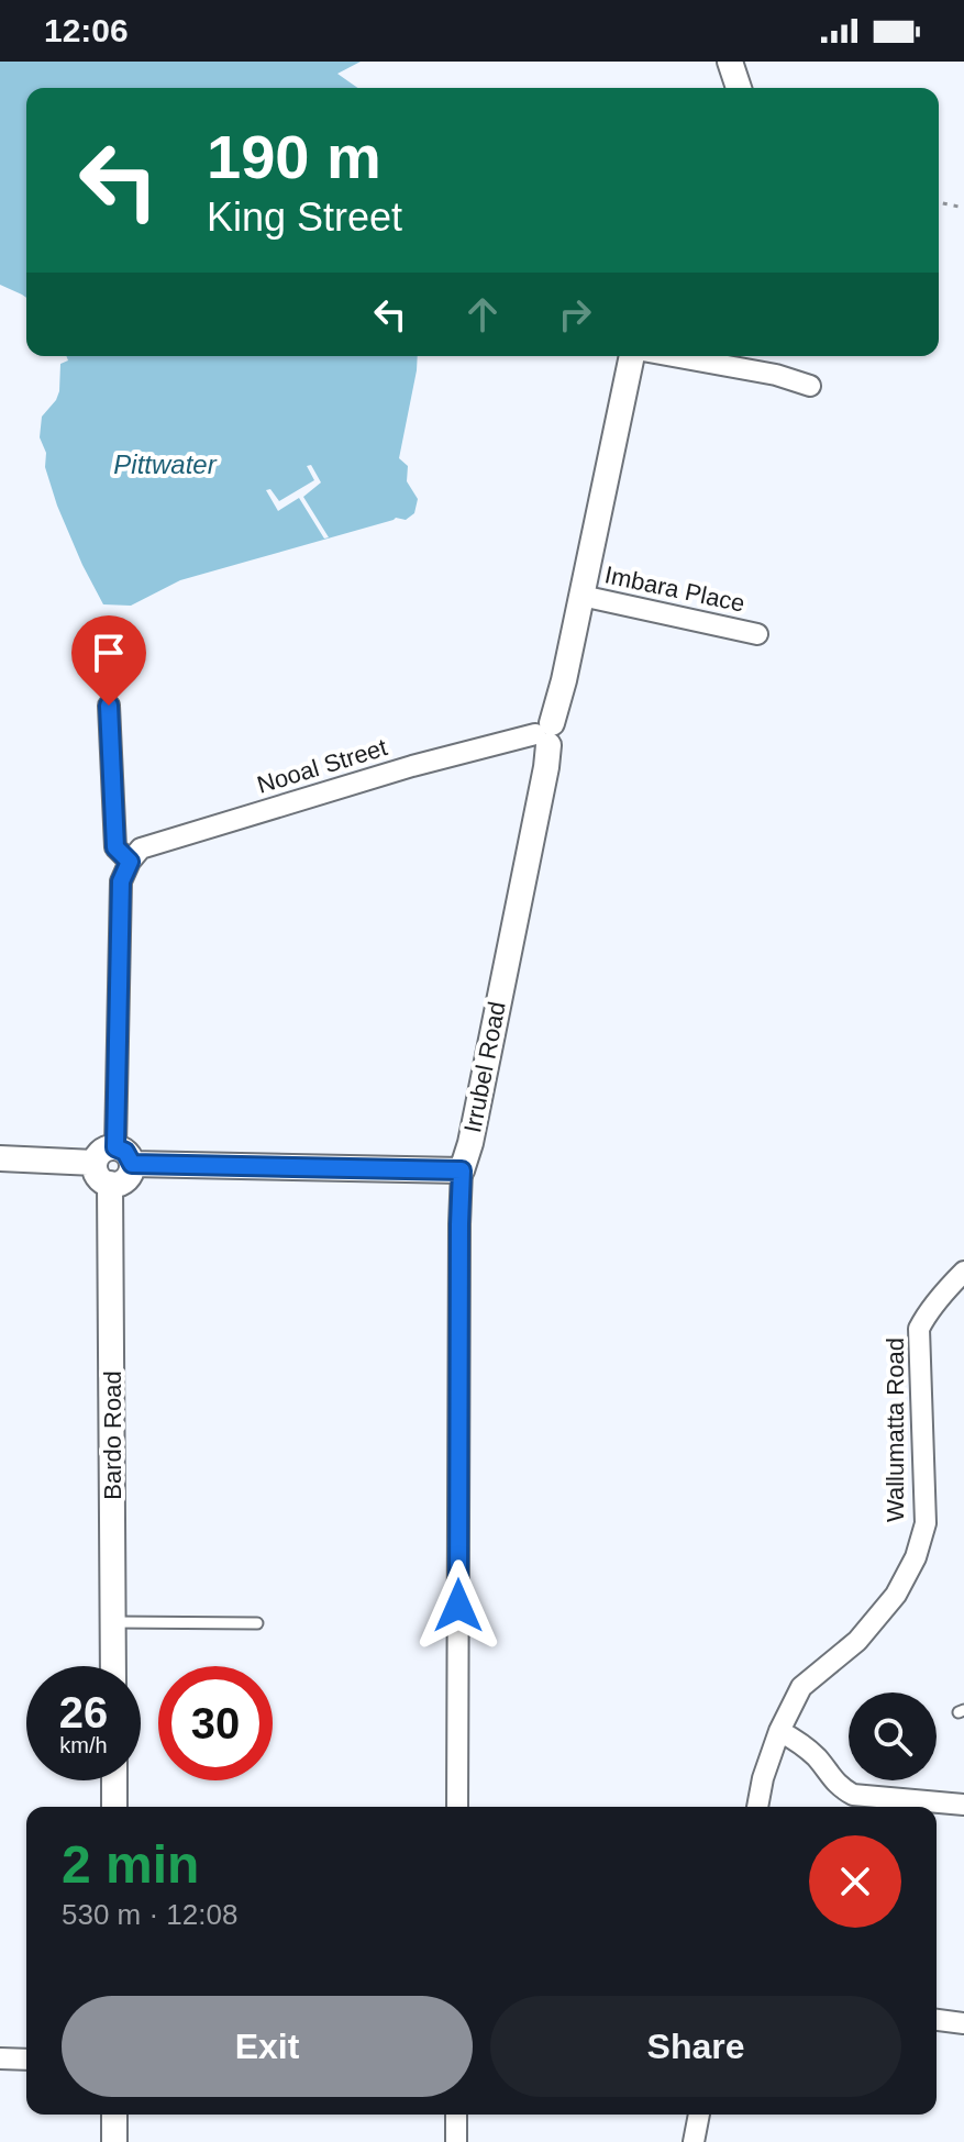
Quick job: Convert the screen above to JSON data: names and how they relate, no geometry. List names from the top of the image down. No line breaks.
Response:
{"streets":{"street":["Imbara Place","Nooal Street","Irrubel Road","Wallumatta Road","Bardo Road"]},"crossings":[["Imbara Place","Irrubel Road"],["Nooal Street","Irrubel Road"]],"water":["Pittwater"],"page":{"status":"12:06","turn":["190 m","King Street"],"speed":"26 km/h","limit":"30","heading":["2 min","530 m · 12:08"],"buttons":["Exit","Share"]}}
